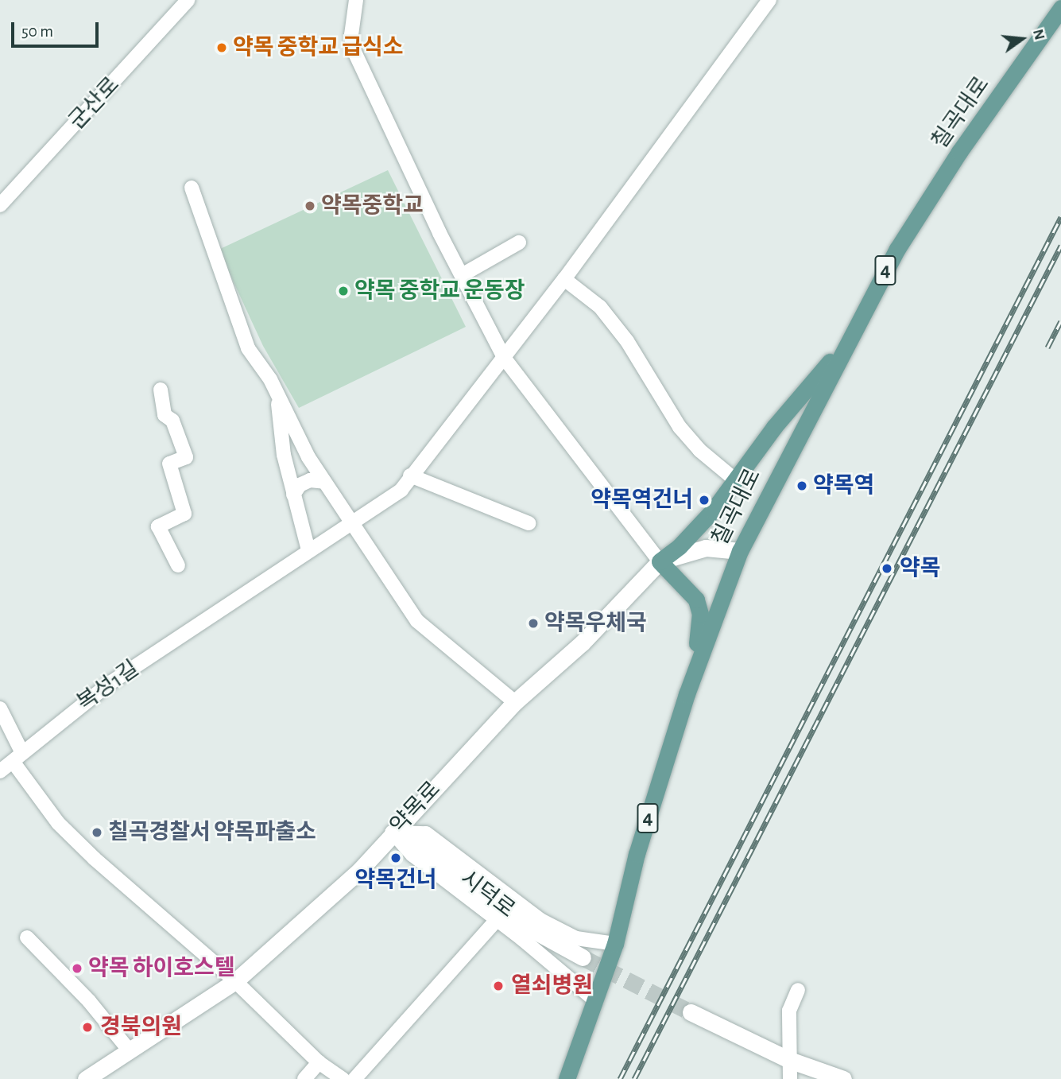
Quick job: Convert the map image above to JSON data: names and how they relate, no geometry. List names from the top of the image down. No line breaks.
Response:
{"streets":{"main road":["칠곡대로","4"],"street":["군산로","복성1길","약목로","시덕로"]},"crossings":[["약목로","시덕로"]],"places":["약목 중학교 급식소","약목중학교","약목 중학교 운동장","약목역","약목역건너","약목","약목우체국","칠곡경찰서 약목파출소","약목건너","약목 하이호스텔","열쇠병원","경북의원"],"scale_bar":"50 m","north":"right"}
